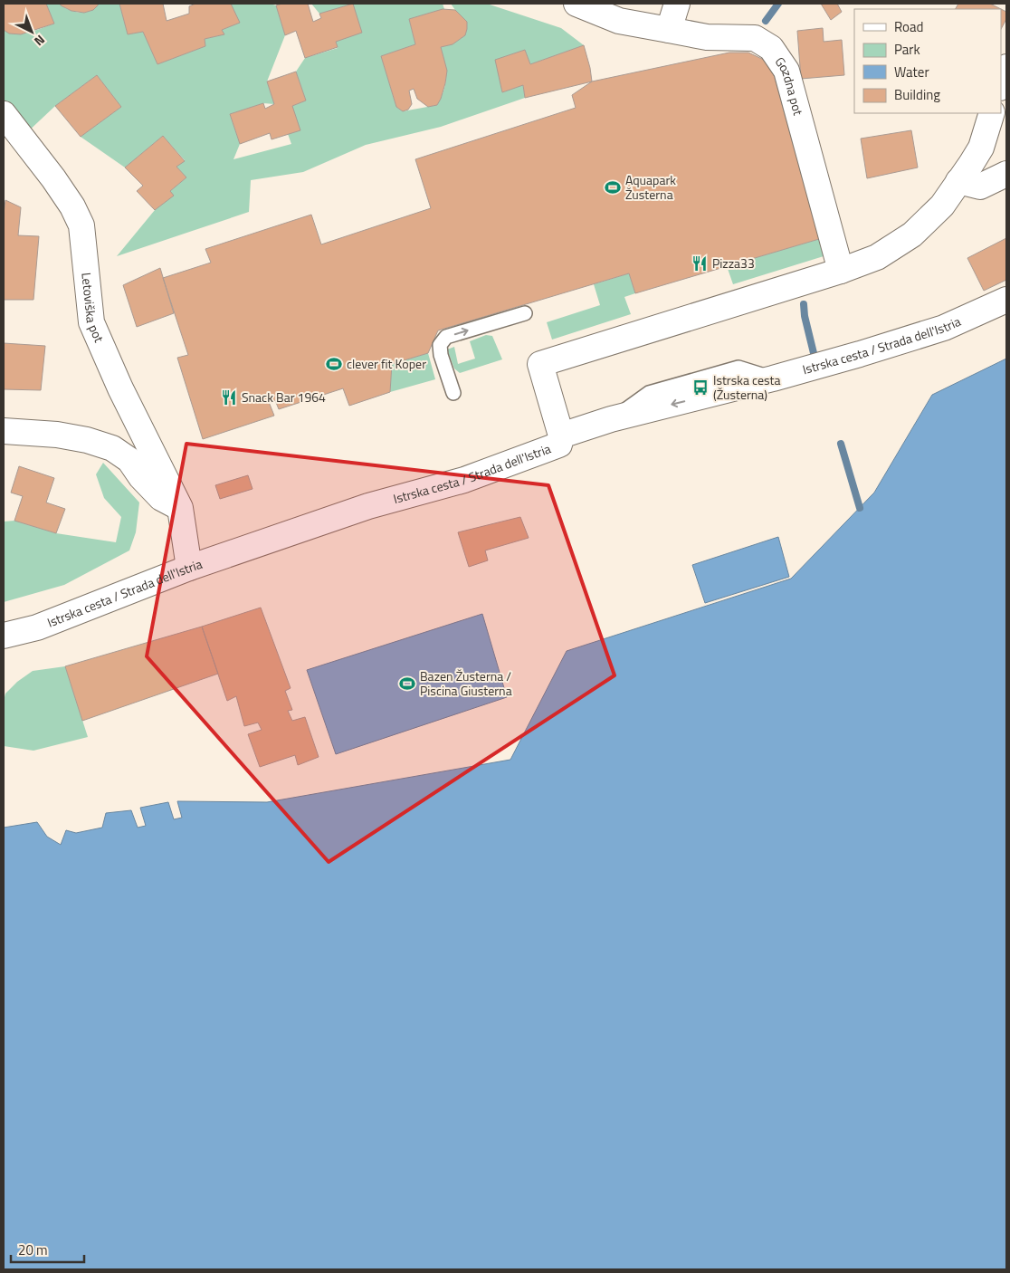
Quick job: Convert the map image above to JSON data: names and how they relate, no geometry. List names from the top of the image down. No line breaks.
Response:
{"streets":{"street":["Gozdna pot","Letoviška pot","Istrska cesta / Strada dell'Istria"]},"crossings":[["Letoviška pot","Istrska cesta / Strada dell'Istria"]],"places":{"sports":["Aquapark Žusterna","clever fit Koper","Bazen Žusterna / Piscina Giusterna"],"restaurant":["Pizza33","Snack Bar 1964"],"bus stop":["Istrska cesta (Žusterna)"]},"legend":["Road","Park","Water","Building"],"scale_bar":"20 m","north":"bottom right"}
